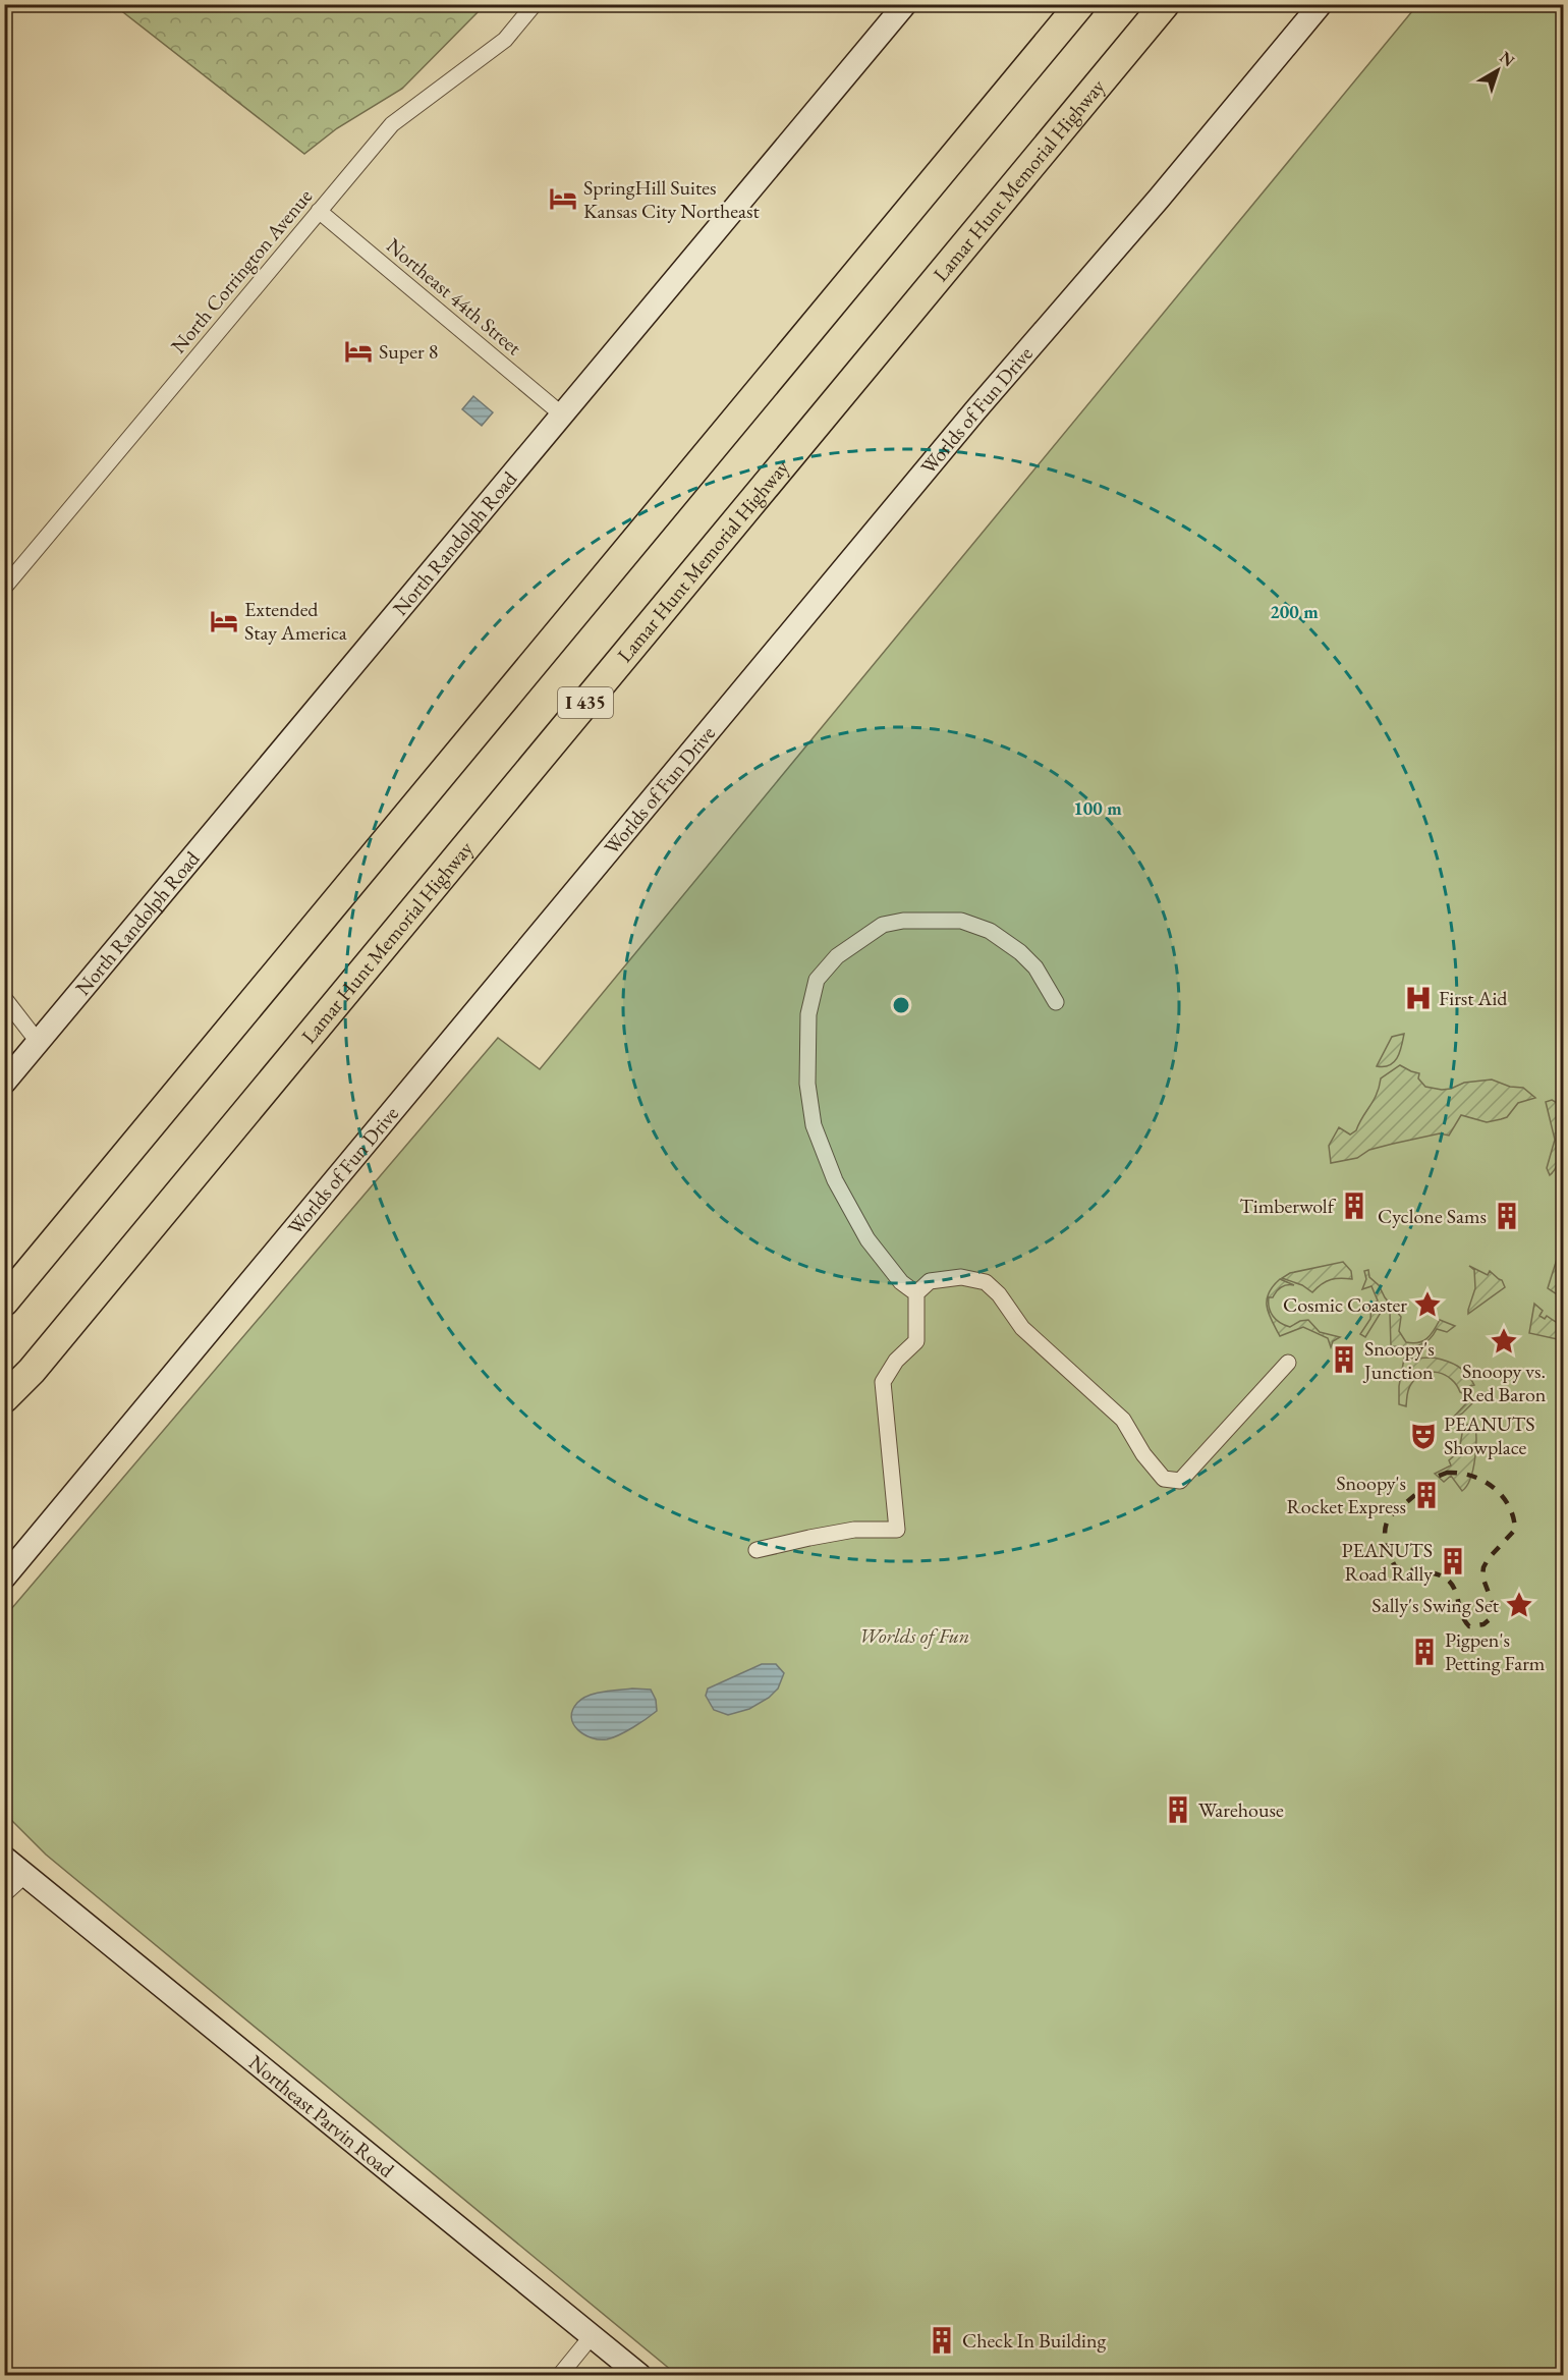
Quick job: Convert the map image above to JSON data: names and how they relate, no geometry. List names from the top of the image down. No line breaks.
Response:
{"streets":{"highway":["Lamar Hunt Memorial Highway","I 435"],"main road":["Worlds of Fun Drive","North Randolph Road","Northeast Parvin Road"],"street":["North Corrington Avenue","Northeast 44th Street"]},"crossings":[["North Corrington Avenue","Northeast 44th Street"],["Northeast 44th Street","North Randolph Road"]],"parks":["Worlds of Fun"],"places":{"hotel":["SpringHill Suites Kansas City Northeast","Super 8","Extended Stay America"],"hospital":["First Aid"],"building":["Timberwolf","Cyclone Sams","Snoopy's Junction","Snoopy's Rocket Express","PEANUTS Road Rally","Pigpen's Petting Farm","Warehouse","Check In Building"],"place":["Cosmic Coaster","Snoopy vs. Red Baron","Sally's Swing Set"],"theatre":["PEANUTS Showplace"]},"north":"top right","rings":["200 m","100 m"]}
